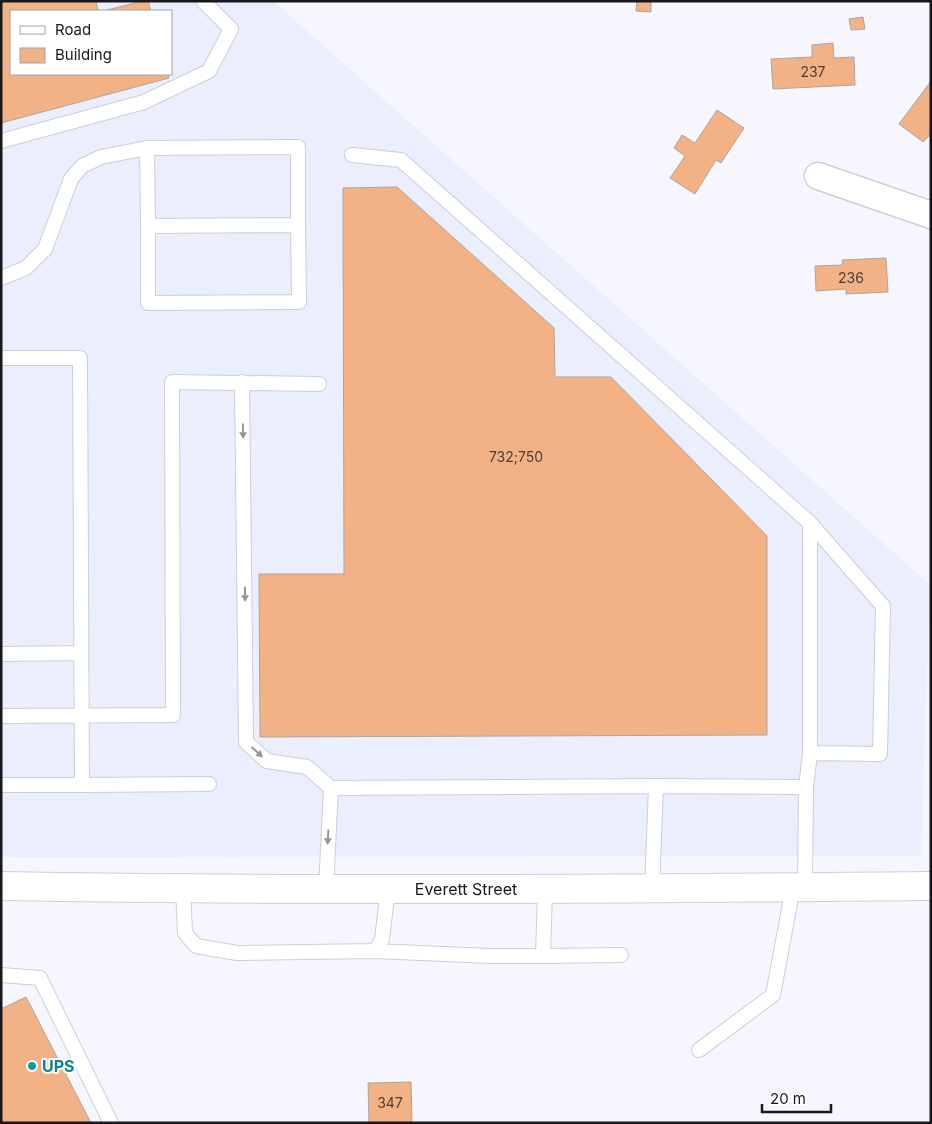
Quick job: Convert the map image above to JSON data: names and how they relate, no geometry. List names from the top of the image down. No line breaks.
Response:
{"streets":{"street":["Everett Street"]},"places":["UPS"],"house_numbers":["237","236","732;750","347"],"legend":["Road","Building"],"scale_bar":"20 m"}
